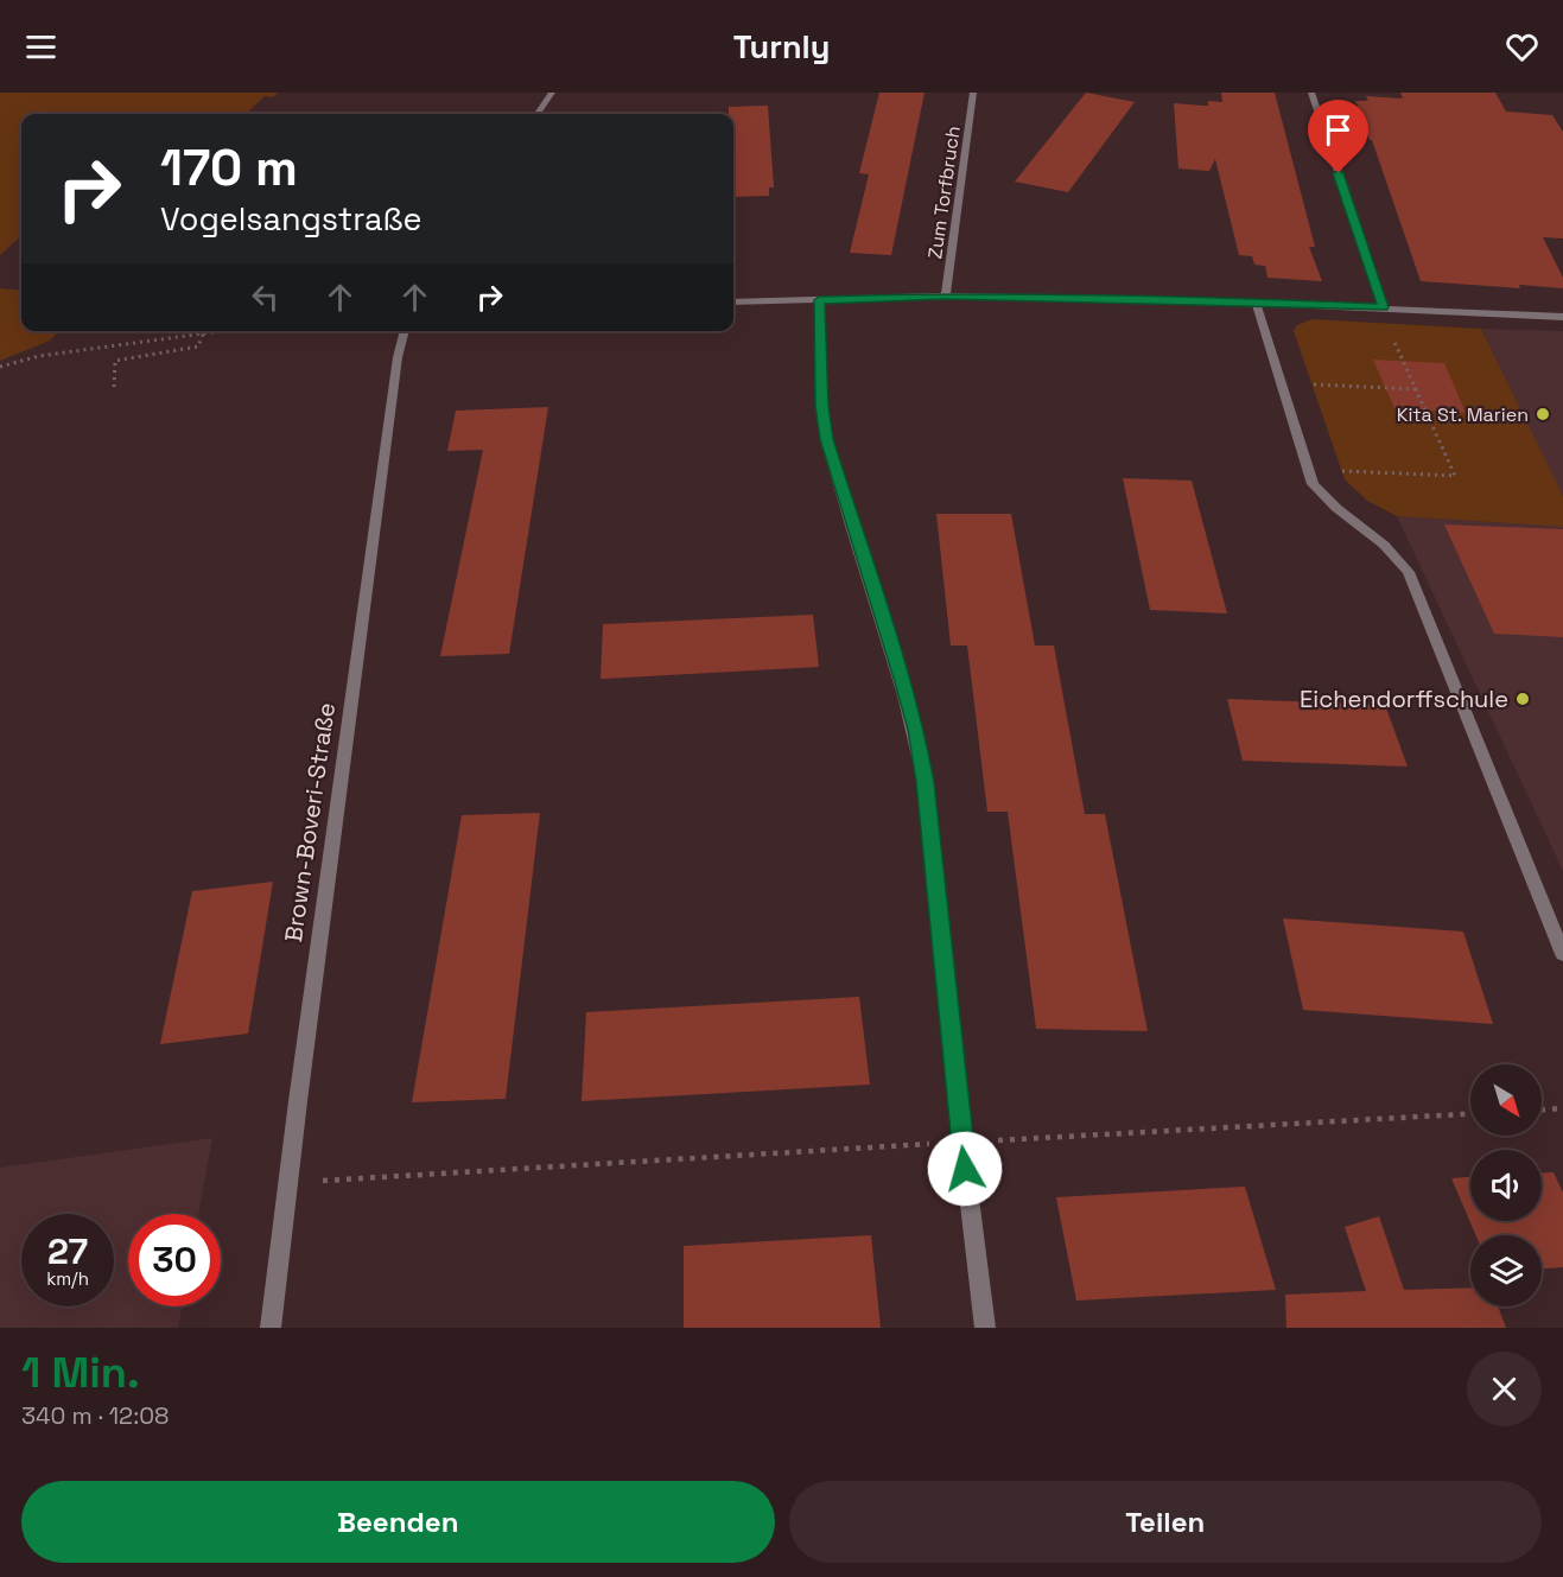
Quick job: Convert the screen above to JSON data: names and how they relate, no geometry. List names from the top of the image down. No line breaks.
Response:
{"streets":{"street":["Zum Torfbruch","Brown-Boveri-Straße"]},"places":["Kita St. Marien","Eichendorffschule"],"north":"bottom right","page":{"header":"Turnly","turn":["170 m","Vogelsangstraße"],"speed":"27 km/h","limit":"30","heading":["1 Min.","340 m · 12:08"],"buttons":["Beenden","Teilen"]}}
